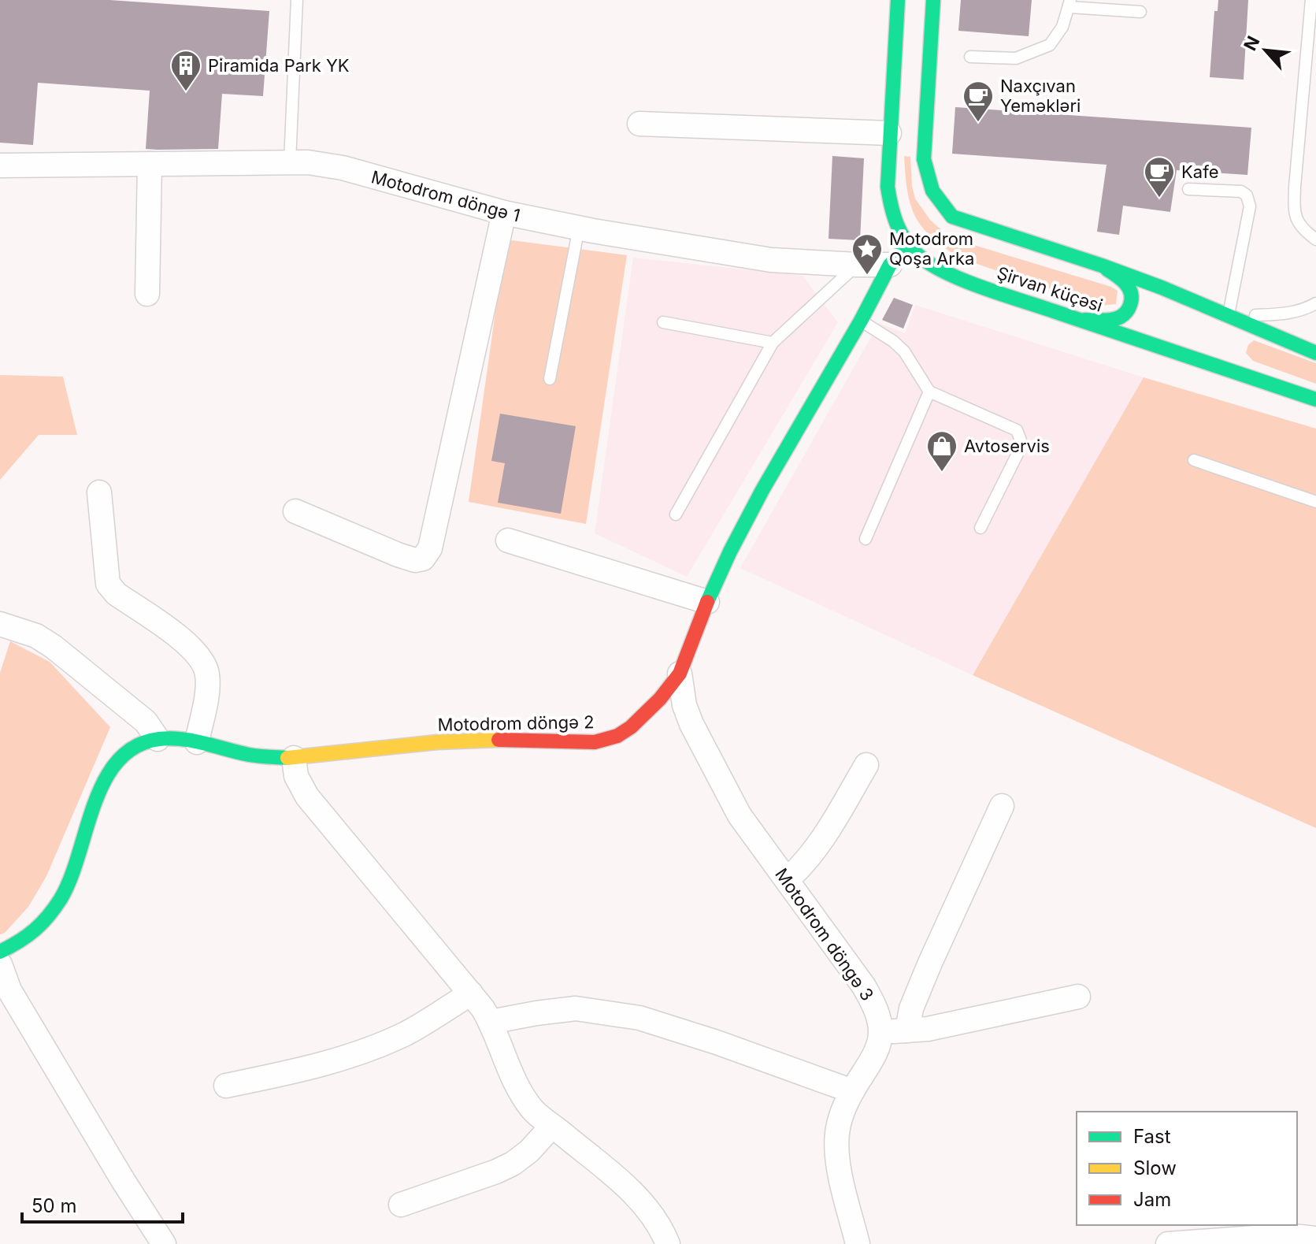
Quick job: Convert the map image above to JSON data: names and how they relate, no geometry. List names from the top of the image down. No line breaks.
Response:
{"streets":{"main road":["Şirvan küçəsi","Motodrom döngə 2"],"street":["Motodrom döngə 1","Motodrom döngə 3"]},"crossings":[["Motodrom döngə 1","Motodrom döngə 2"],["Şirvan küçəsi","Motodrom döngə 2"],["Motodrom döngə 2","Motodrom döngə 3"]],"places":{"building":["Piramida Park YK"],"cafe":["Naxçıvan Yeməkləri","Kafe"],"place":["Motodrom Qoşa Arka"],"shop":["Avtoservis"]},"legend":["Fast","Slow","Jam"],"scale_bar":"50 m","north":"top left"}
